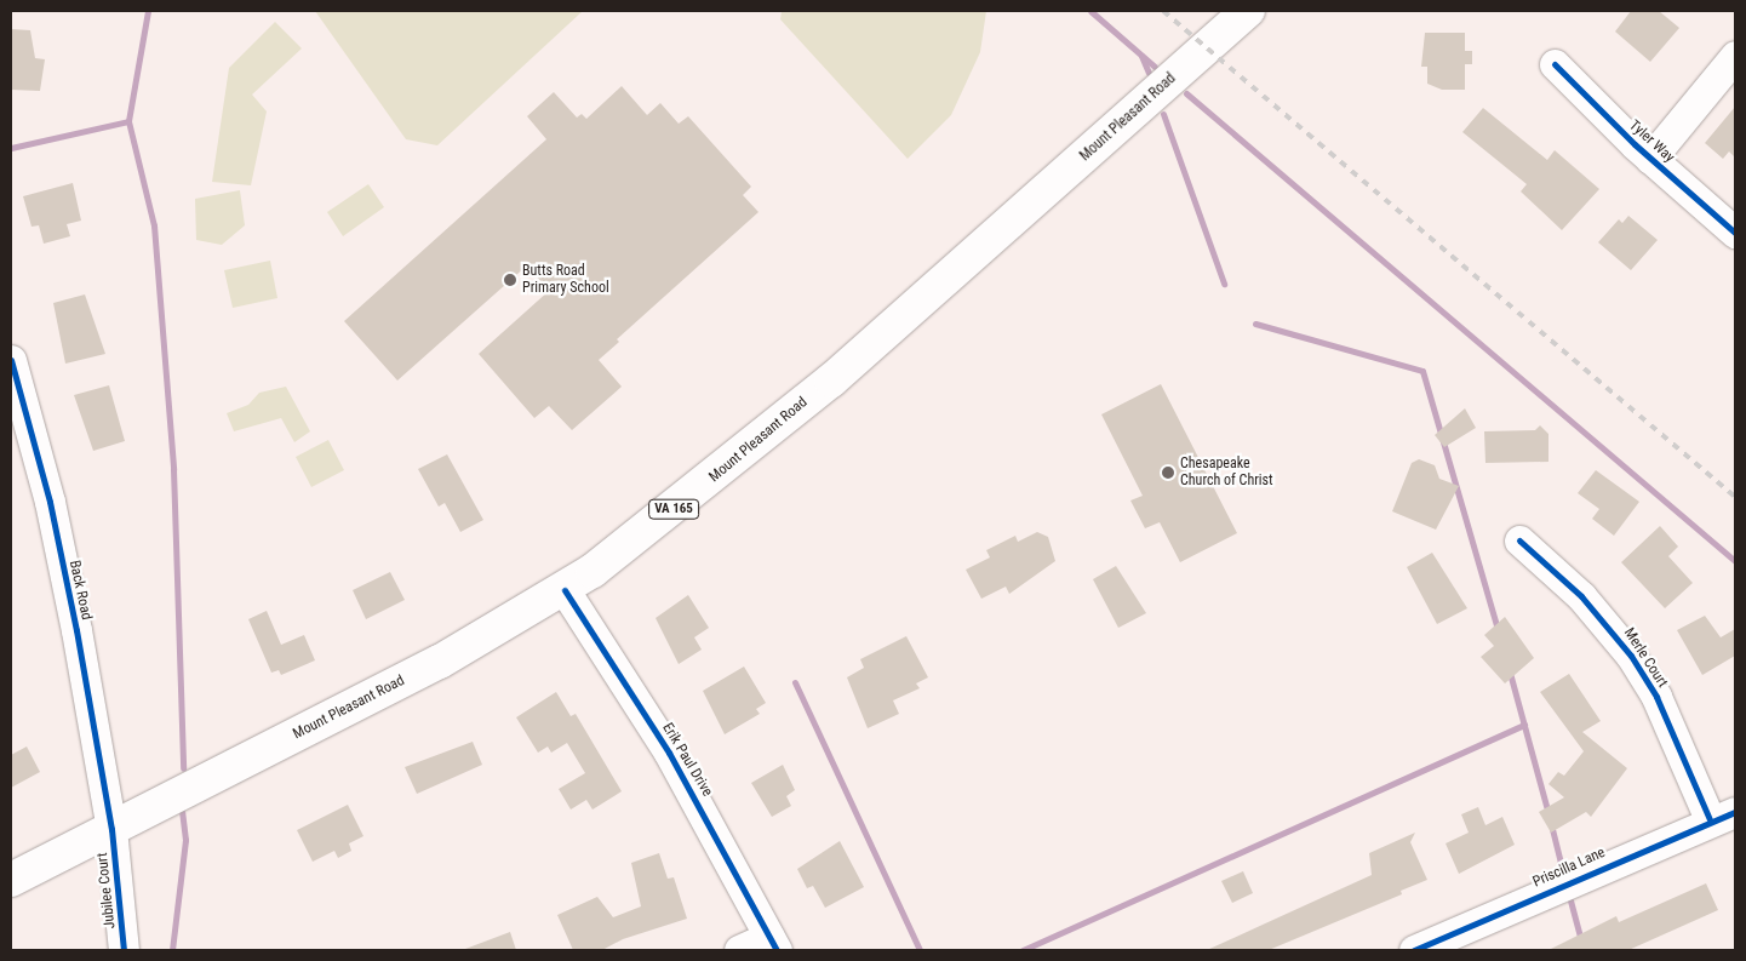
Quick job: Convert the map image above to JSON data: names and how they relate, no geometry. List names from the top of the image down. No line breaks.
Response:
{"streets":{"highway":["Mount Pleasant Road","VA 165"],"street":["Tyler Way","Back Road","Merle Court","Erik Paul Drive","Priscilla Lane","Jubilee Court"]},"crossings":[["Mount Pleasant Road","Back Road"],["Mount Pleasant Road","Erik Paul Drive"],["Mount Pleasant Road","Jubilee Court"],["Back Road","Jubilee Court"],["Merle Court","Priscilla Lane"]],"places":["Butts Road Primary School","Chesapeake Church of Christ"]}
